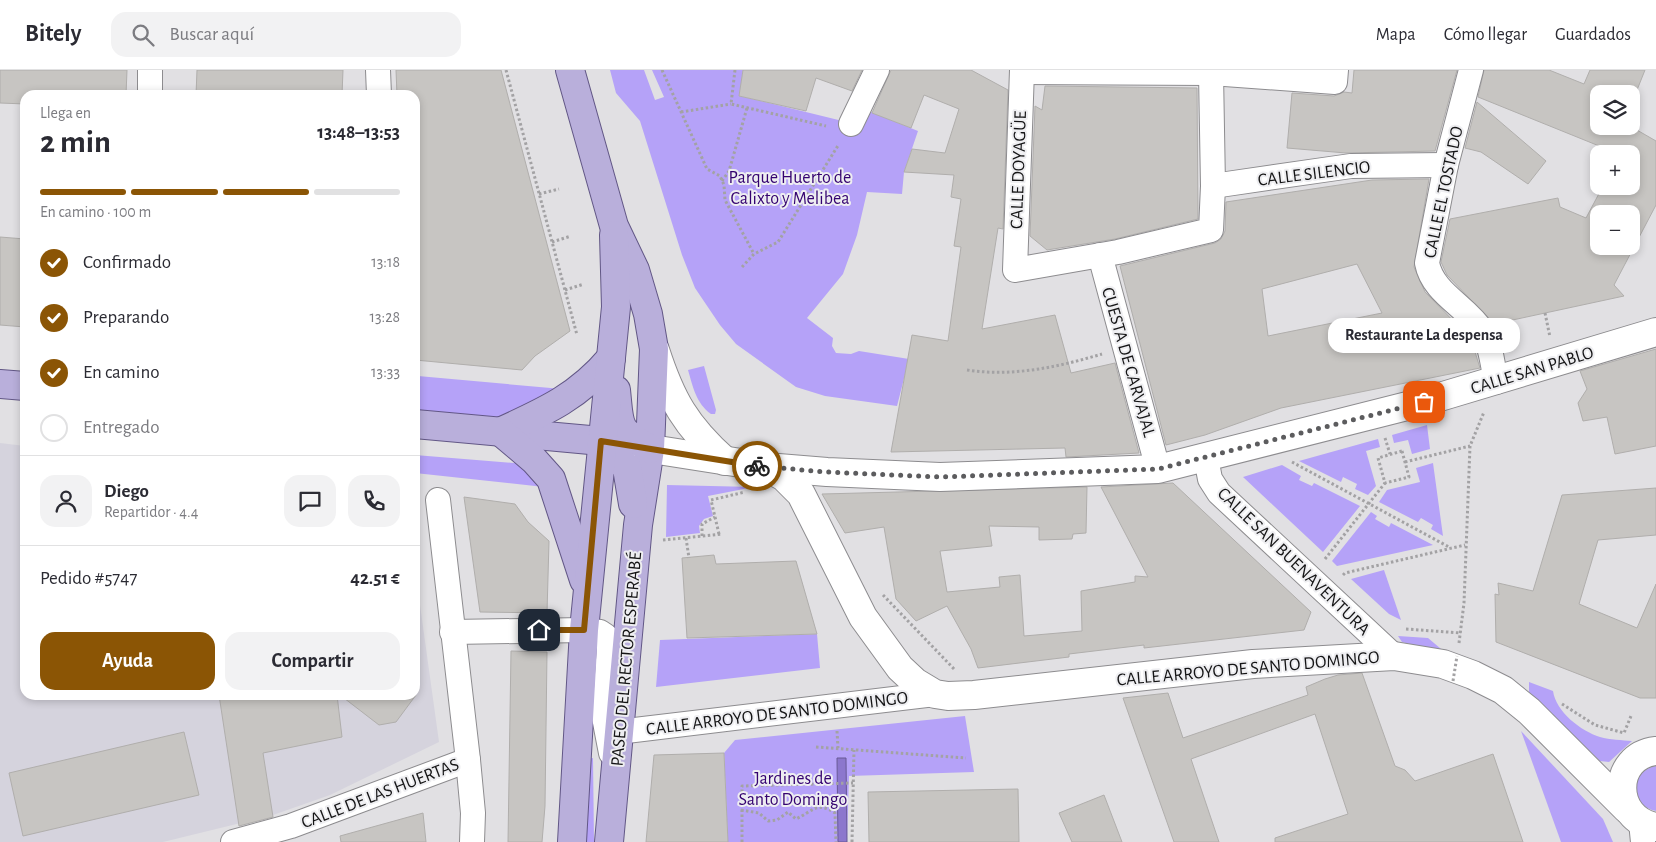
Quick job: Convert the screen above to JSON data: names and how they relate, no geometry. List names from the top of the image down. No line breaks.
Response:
{"streets":{"main road":["CALLE SAN PABLO","PASEO DEL RECTOR ESPERABÉ","CALLE ARROYO DE SANTO DOMINGO"],"street":["CALLE DOYAGÜE","CALLE SILENCIO","CALLE EL TOSTADO","CUESTA DE CARVAJAL","CALLE SAN BUENAVENTURA","CALLE DE LAS HUERTAS"]},"crossings":[["CALLE DOYAGÜE","CUESTA DE CARVAJAL"],["CALLE SILENCIO","CALLE EL TOSTADO"],["CALLE EL TOSTADO","CALLE SAN PABLO"],["CUESTA DE CARVAJAL","CALLE SAN PABLO"],["CALLE SAN PABLO","CALLE SAN BUENAVENTURA"],["CALLE SAN PABLO","PASEO DEL RECTOR ESPERABÉ"],["CALLE SAN PABLO","CALLE ARROYO DE SANTO DOMINGO"],["CALLE SAN BUENAVENTURA","CALLE ARROYO DE SANTO DOMINGO"],["PASEO DEL RECTOR ESPERABÉ","CALLE ARROYO DE SANTO DOMINGO"]],"parks":["Parque Huerto de Calixto y Melibea","Jardines de Santo Domingo"],"places":["Restaurante La despensa"],"page":{"header":"Bitely","search":"Buscar aquí","nav":["Mapa","Cómo llegar","Guardados"],"map_buttons":["+","−"],"heading":["2 min","Llega en","13:48–13:53"],"panel":["Diego","Repartidor · 4.4","Pedido #5747","42.51 €"],"bar":"En camino · 100 m","list":[["Confirmado","13:18"],["Preparando","13:28"],["En camino","13:33"],"Entregado"],"bubble":"Restaurante La despensa","buttons":["Ayuda","Compartir"]}}
